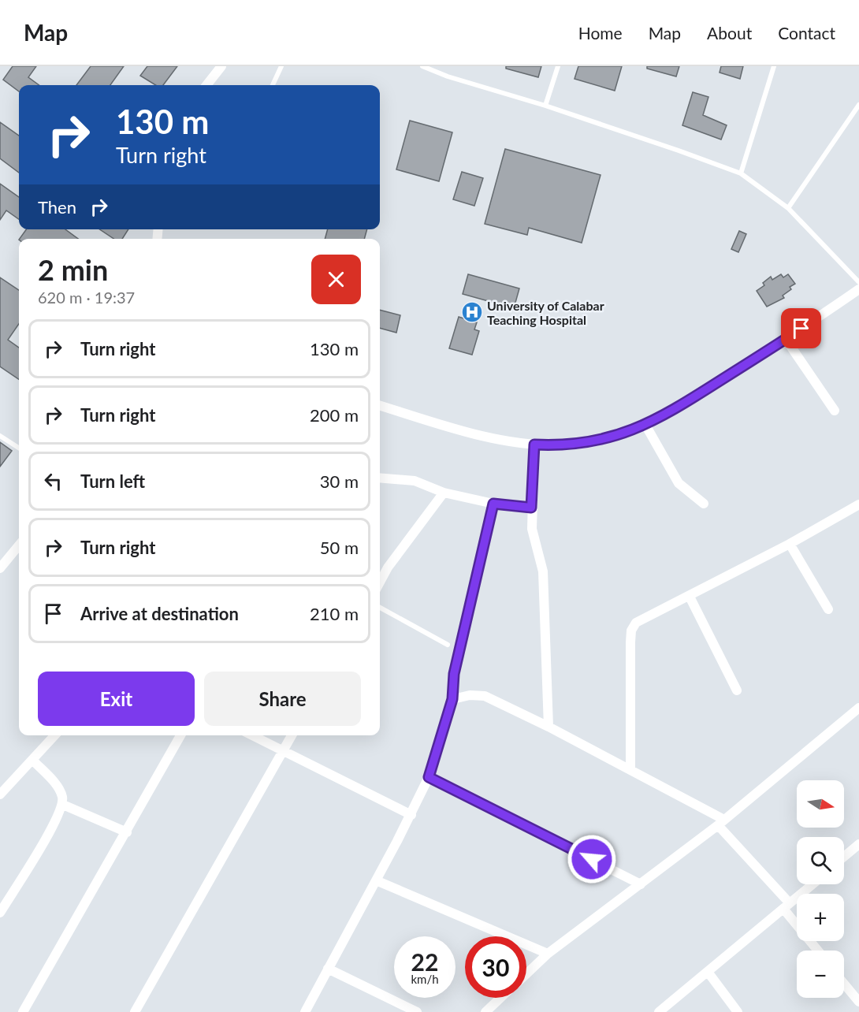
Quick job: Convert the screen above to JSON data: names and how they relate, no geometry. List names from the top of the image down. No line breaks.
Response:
{"places":{"hospital":["University of Calabar Teaching Hospital"]},"north":"right","page":{"header":"Map","nav":["Home","Map","About","Contact"],"turn":["130 m","Turn right"],"then":"Then","heading":["2 min","620 m · 19:37"],"list":[{"name":"Turn right","value":"130 m"},{"name":"Turn right","value":"200 m"},{"name":"Turn left","value":"30 m"},{"name":"Turn right","value":"50 m"},{"name":"Arrive at destination","value":"210 m"}],"buttons":["Exit","Share"],"map_buttons":["+","−"],"speed":"22 km/h","limit":"30"}}
